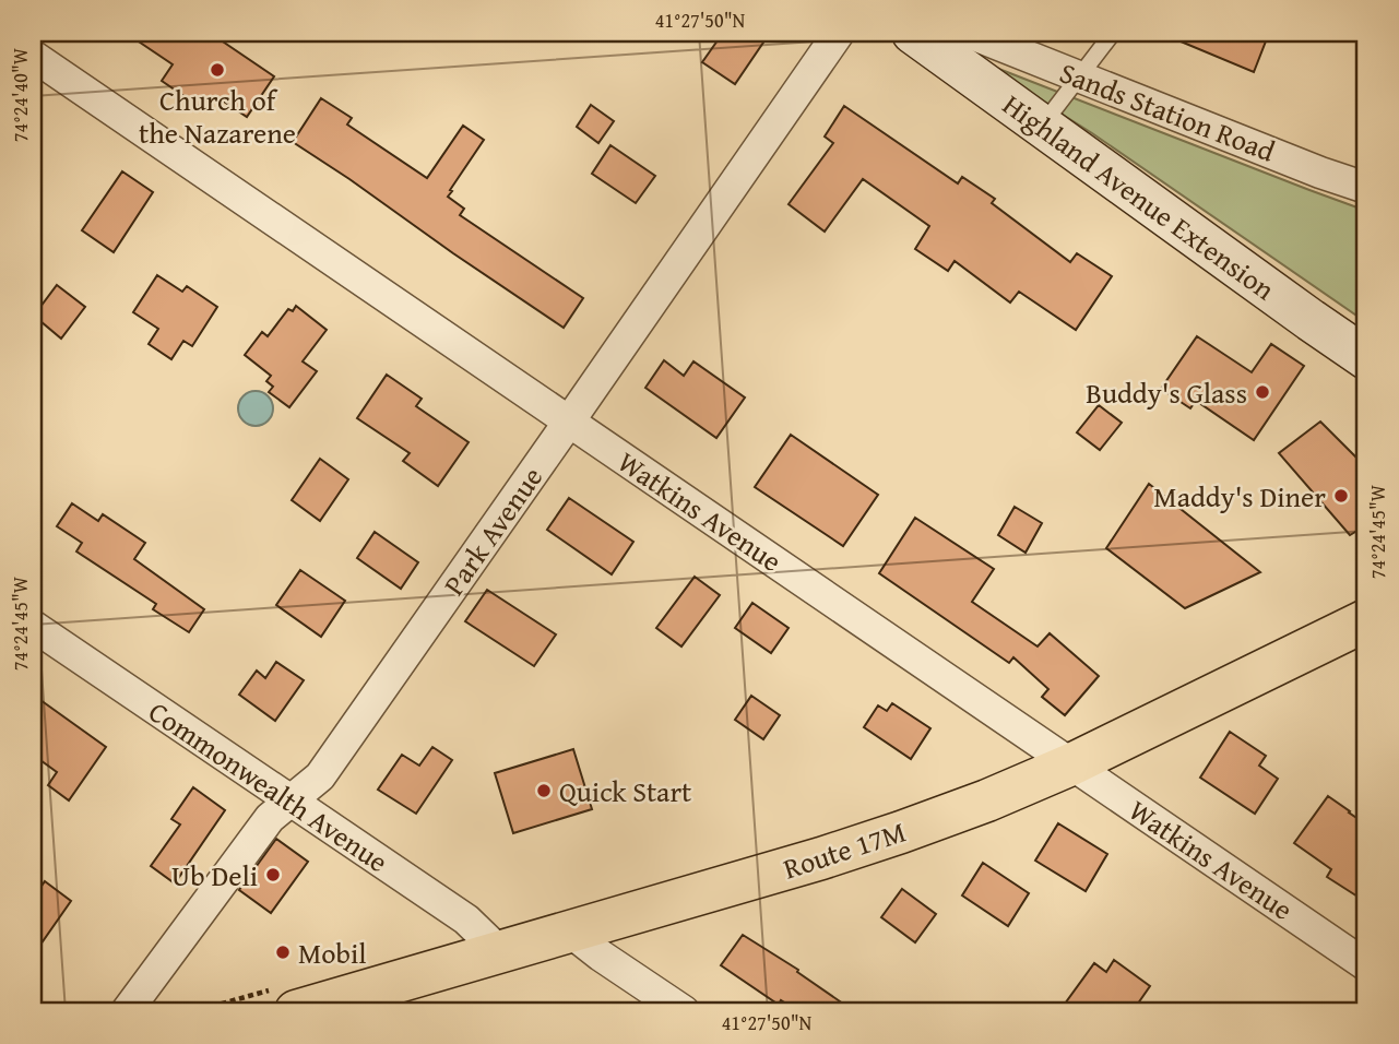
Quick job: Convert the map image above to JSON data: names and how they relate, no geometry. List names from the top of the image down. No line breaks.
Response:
{"streets":{"main road":["Route 17M"],"street":["Sands Station Road","Highland Avenue Extension","Watkins Avenue","Park Avenue","Commonwealth Avenue"]},"crossings":[["Watkins Avenue","Park Avenue"],["Watkins Avenue","Route 17M"],["Park Avenue","Commonwealth Avenue"],["Commonwealth Avenue","Route 17M"]],"places":["Church of the Nazarene","Buddy's Glass","Maddy's Diner","Quick Start","Ub Deli","Mobil"],"coordinates":["41°27'50\"N","74°24'40\"W","74°24'45\"W"]}
